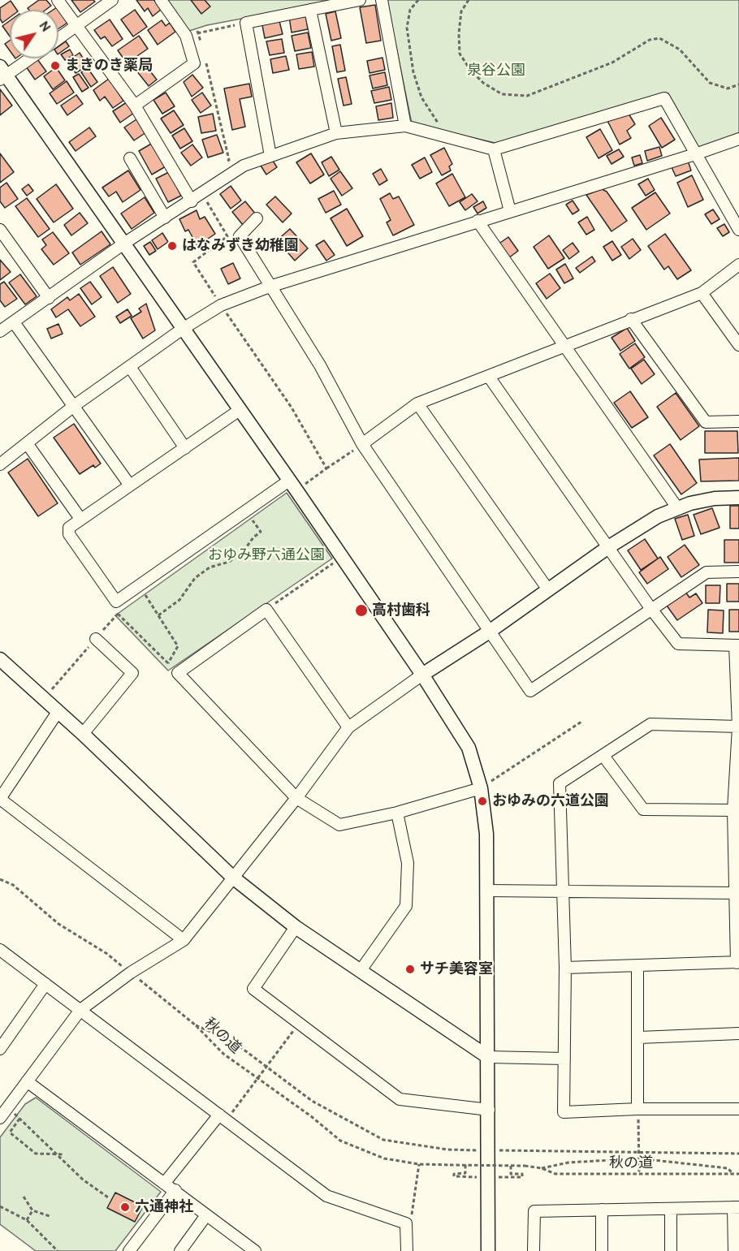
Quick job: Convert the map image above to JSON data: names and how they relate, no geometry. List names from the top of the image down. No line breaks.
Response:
{"streets":{"path":["秋の道"]},"parks":["泉谷公園","おゆみ野六通公園"],"places":["まきのき薬局","はなみずき幼稚園","高村歯科","おゆみの六道公園","サチ美容室","六通神社"],"north":"top right"}
